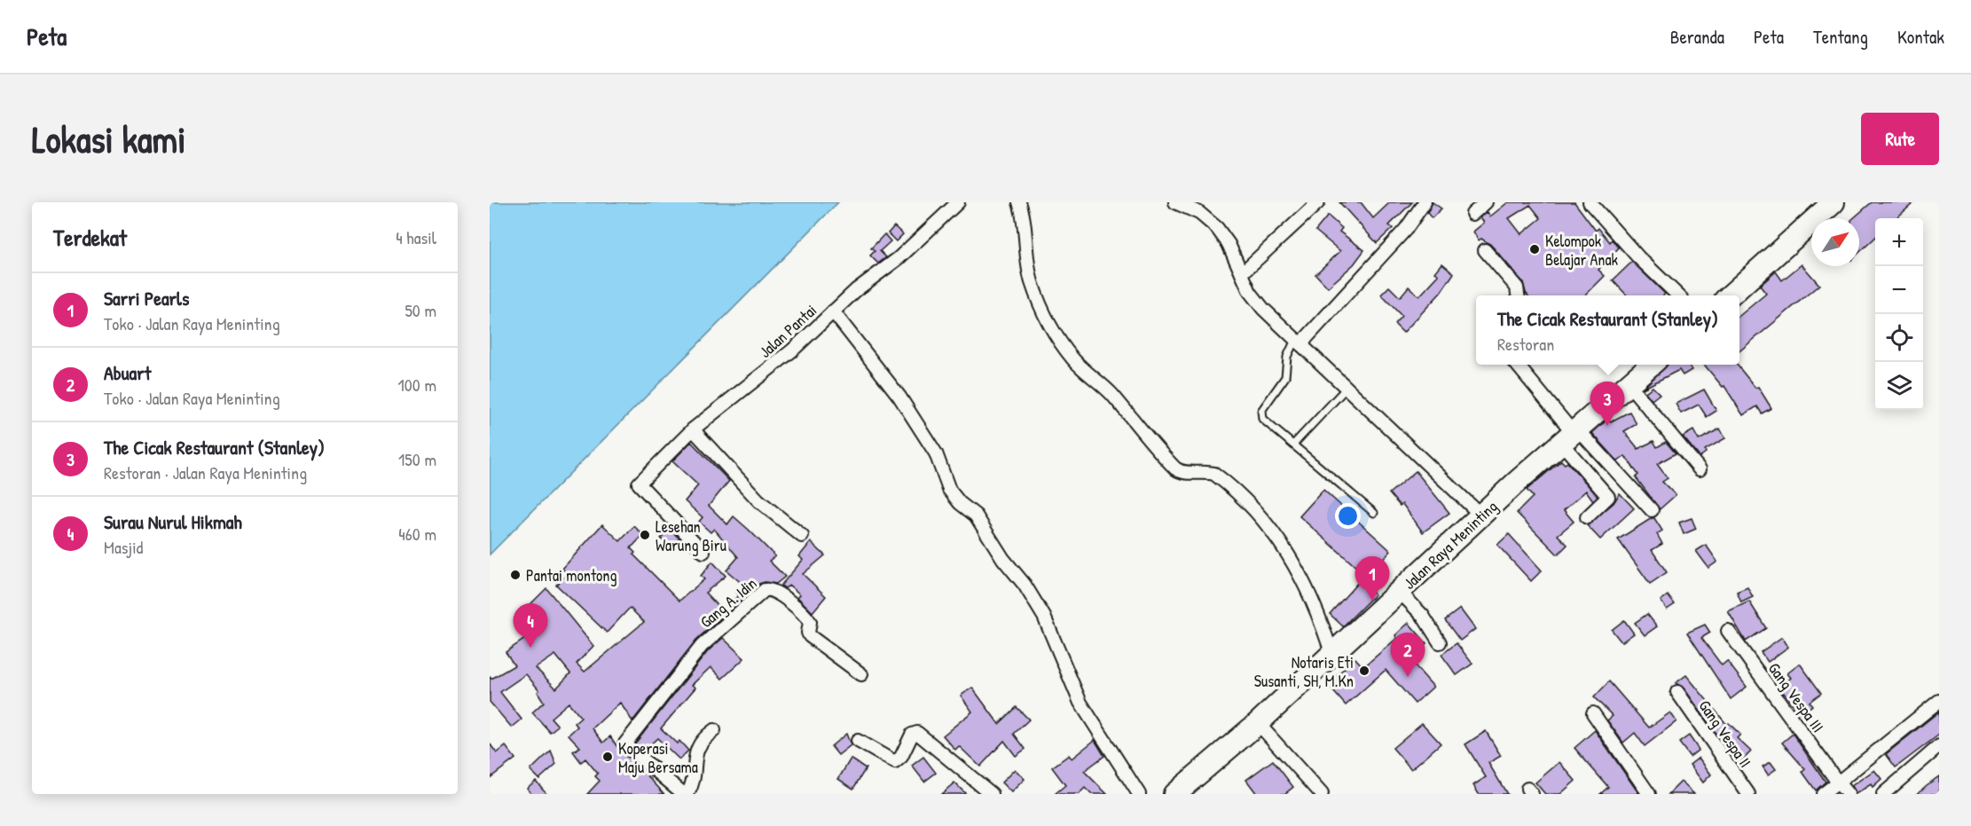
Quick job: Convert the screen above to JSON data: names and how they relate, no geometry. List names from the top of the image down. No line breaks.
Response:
{"streets":{"highway":["Jalan Raya Meninting"],"street":["Jalan Pantai","Gang A. Idin","Gang Vespa III","Gang Vespa II"]},"places":["Kelompok Belajar Anak","Lesehan Warung Biru","Pantai montong","Notaris Eti Susanti, SH, M.Kn","Koperasi Maju Bersama"],"north":"top right","page":{"header":"Peta","nav":["Beranda","Peta","Tentang","Kontak"],"buttons":"Rute","title":"Lokasi kami","heading":["Terdekat","4 hasil"],"map_buttons":["+","−"],"list":[{"mark":"1","name":"Sarri Pearls","note":"Toko · Jalan Raya Meninting","value":"50 m"},{"mark":"2","name":"Abuart","note":"Toko · Jalan Raya Meninting","value":"100 m"},{"mark":"3","name":"The Cicak Restaurant (Stanley)","note":"Restoran · Jalan Raya Meninting","value":"150 m"},{"mark":"4","name":"Surau Nurul Hikmah","note":"Masjid","value":"460 m"}],"popup":["The Cicak Restaurant (Stanley)","Restoran"],"pins":["3","1","4","2"]}}
